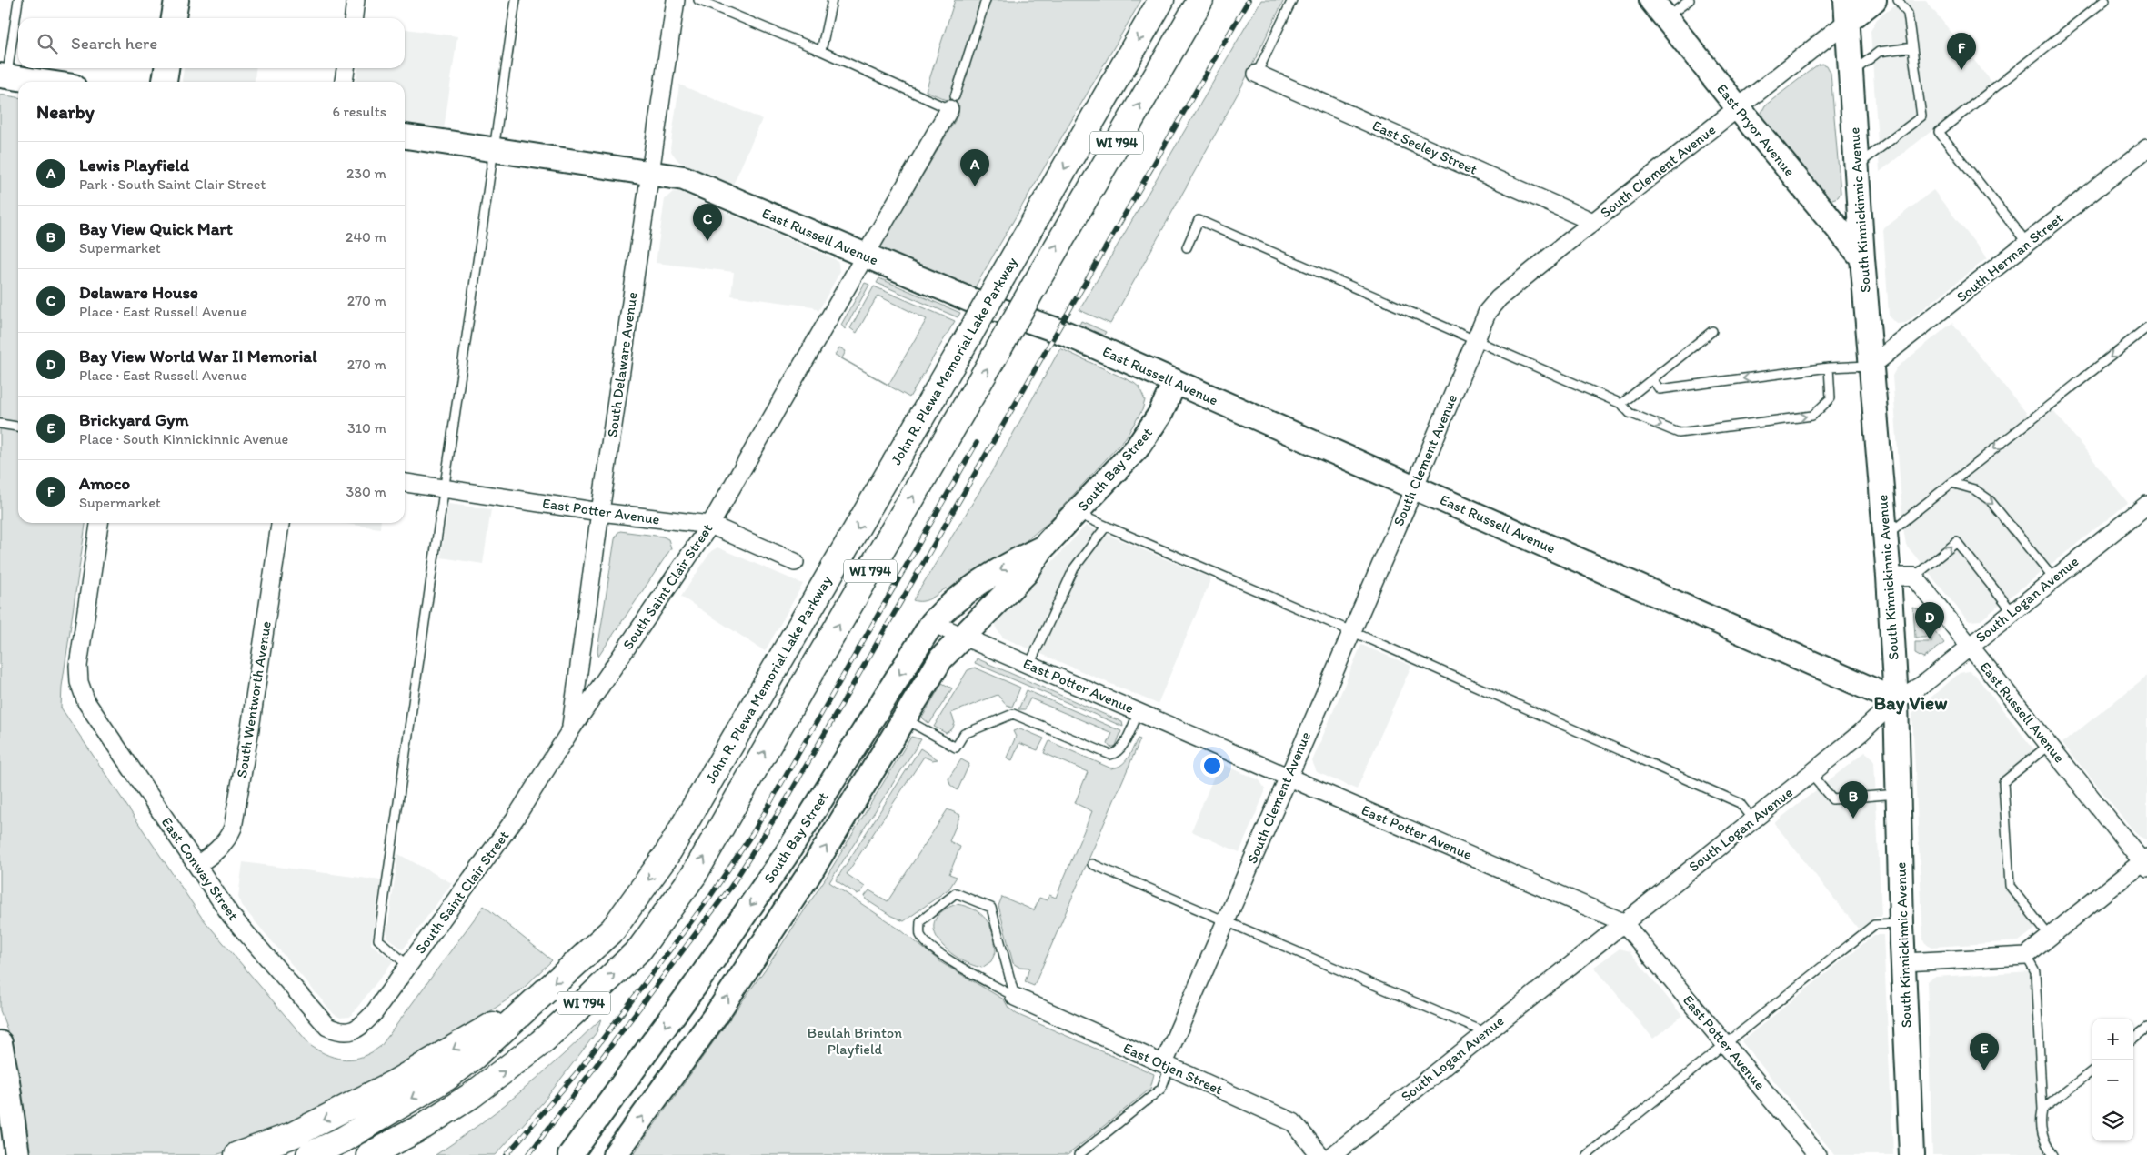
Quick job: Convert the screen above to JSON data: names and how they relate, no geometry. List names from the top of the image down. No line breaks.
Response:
{"streets":{"main road":["East Pryor Avenue","WI 794","South Clement Avenue","South Kinnickinnic Avenue","East Russell Avenue","John R. Plewa Memorial Lake Parkway","South Bay Street"],"street":["East Seeley Street","South Herman Street","South Delaware Avenue","East Potter Avenue","South Saint Clair Street","South Logan Avenue","South Wentworth Avenue","East Conway Street","East Otjen Street"]},"crossings":[["East Pryor Avenue","South Clement Avenue"],["East Pryor Avenue","South Kinnickinnic Avenue"],["East Seeley Street","South Clement Avenue"],["South Clement Avenue","South Kinnickinnic Avenue"],["South Clement Avenue","East Russell Avenue"],["South Clement Avenue","East Potter Avenue"],["South Clement Avenue","East Otjen Street"],["South Kinnickinnic Avenue","East Russell Avenue"],["South Kinnickinnic Avenue","South Herman Street"],["South Kinnickinnic Avenue","South Logan Avenue"],["East Russell Avenue","South Delaware Avenue"],["East Russell Avenue","South Bay Street"],["East Russell Avenue","South Saint Clair Street"],["East Russell Avenue","South Logan Avenue"],["South Delaware Avenue","East Potter Avenue"],["South Delaware Avenue","South Saint Clair Street"],["South Bay Street","East Potter Avenue"],["East Potter Avenue","South Saint Clair Street"],["East Potter Avenue","South Logan Avenue"],["South Saint Clair Street","East Conway Street"],["South Wentworth Avenue","East Conway Street"]],"districts":["Bay View"],"parks":["Beulah Brinton Playfield"],"page":{"search":"Search here","pins":["F","A","C","D","B","E"],"heading":["Nearby","6 results"],"list":[{"mark":"A","name":"Lewis Playfield","note":"Park · South Saint Clair Street","value":"230 m"},{"mark":"B","name":"Bay View Quick Mart","note":"Supermarket","value":"240 m"},{"mark":"C","name":"Delaware House","note":"Place · East Russell Avenue","value":"270 m"},{"mark":"D","name":"Bay View World War II Memorial","note":"Place · East Russell Avenue","value":"270 m"},{"mark":"E","name":"Brickyard Gym","note":"Place · South Kinnickinnic Avenue","value":"310 m"},{"mark":"F","name":"Amoco","note":"Supermarket","value":"380 m"}],"map_buttons":["+","−"]}}
